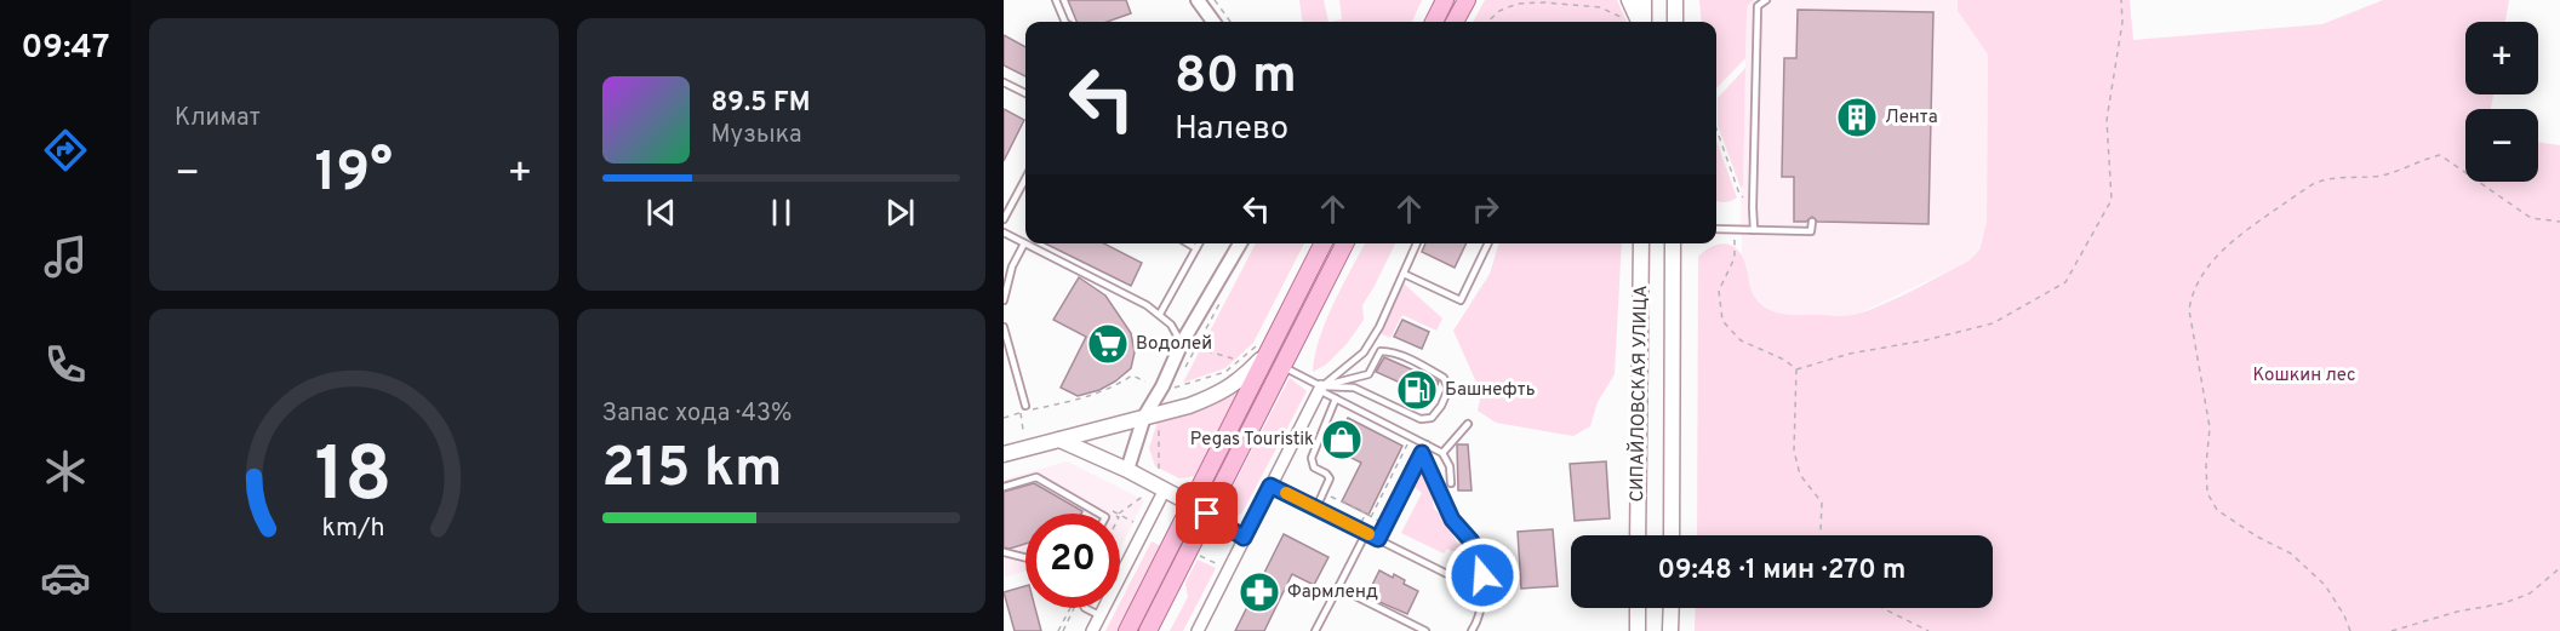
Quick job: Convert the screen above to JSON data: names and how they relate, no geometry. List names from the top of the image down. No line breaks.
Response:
{"streets":{"main road":["СИПАЙЛОВСКАЯ УЛИЦА"]},"parks":["Кошкин лес"],"places":{"building":["Лента"],"supermarket":["Водолей"],"fuel station":["Башнефть"],"shop":["Pegas Touristik"],"pharmacy":["Фармленд"]},"page":{"tabs":"09:47","tile":["Климат",["Запас хода · 43%","215 km"]],"map_buttons":["+","−"],"turn":["80 m","Налево"],"song":["89.5 FM","Музыка"],"heat":["−","19°","+"],"limit":"20","trip":"09:48 · 1 мин · 270 m","gauge":["18","km/h"]}}
